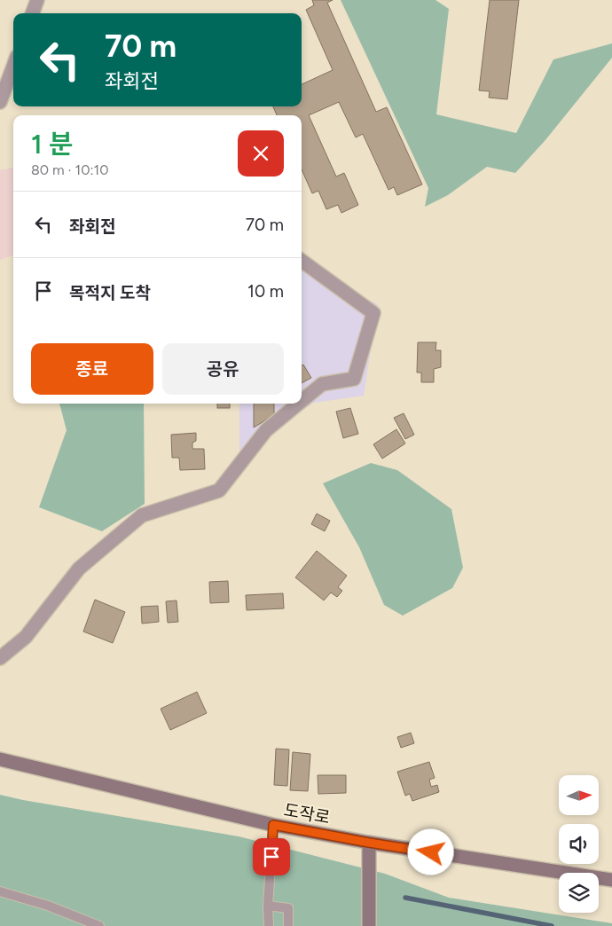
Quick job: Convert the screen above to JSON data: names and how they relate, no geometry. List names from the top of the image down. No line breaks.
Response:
{"streets":{"street":["도작로"]},"north":"right","page":{"turn":["70 m","좌회전"],"heading":["1 분","80 m · 10:10"],"list":[{"name":"좌회전","value":"70 m"},{"name":"목적지 도착","value":"10 m"}],"buttons":["종료","공유"]}}
